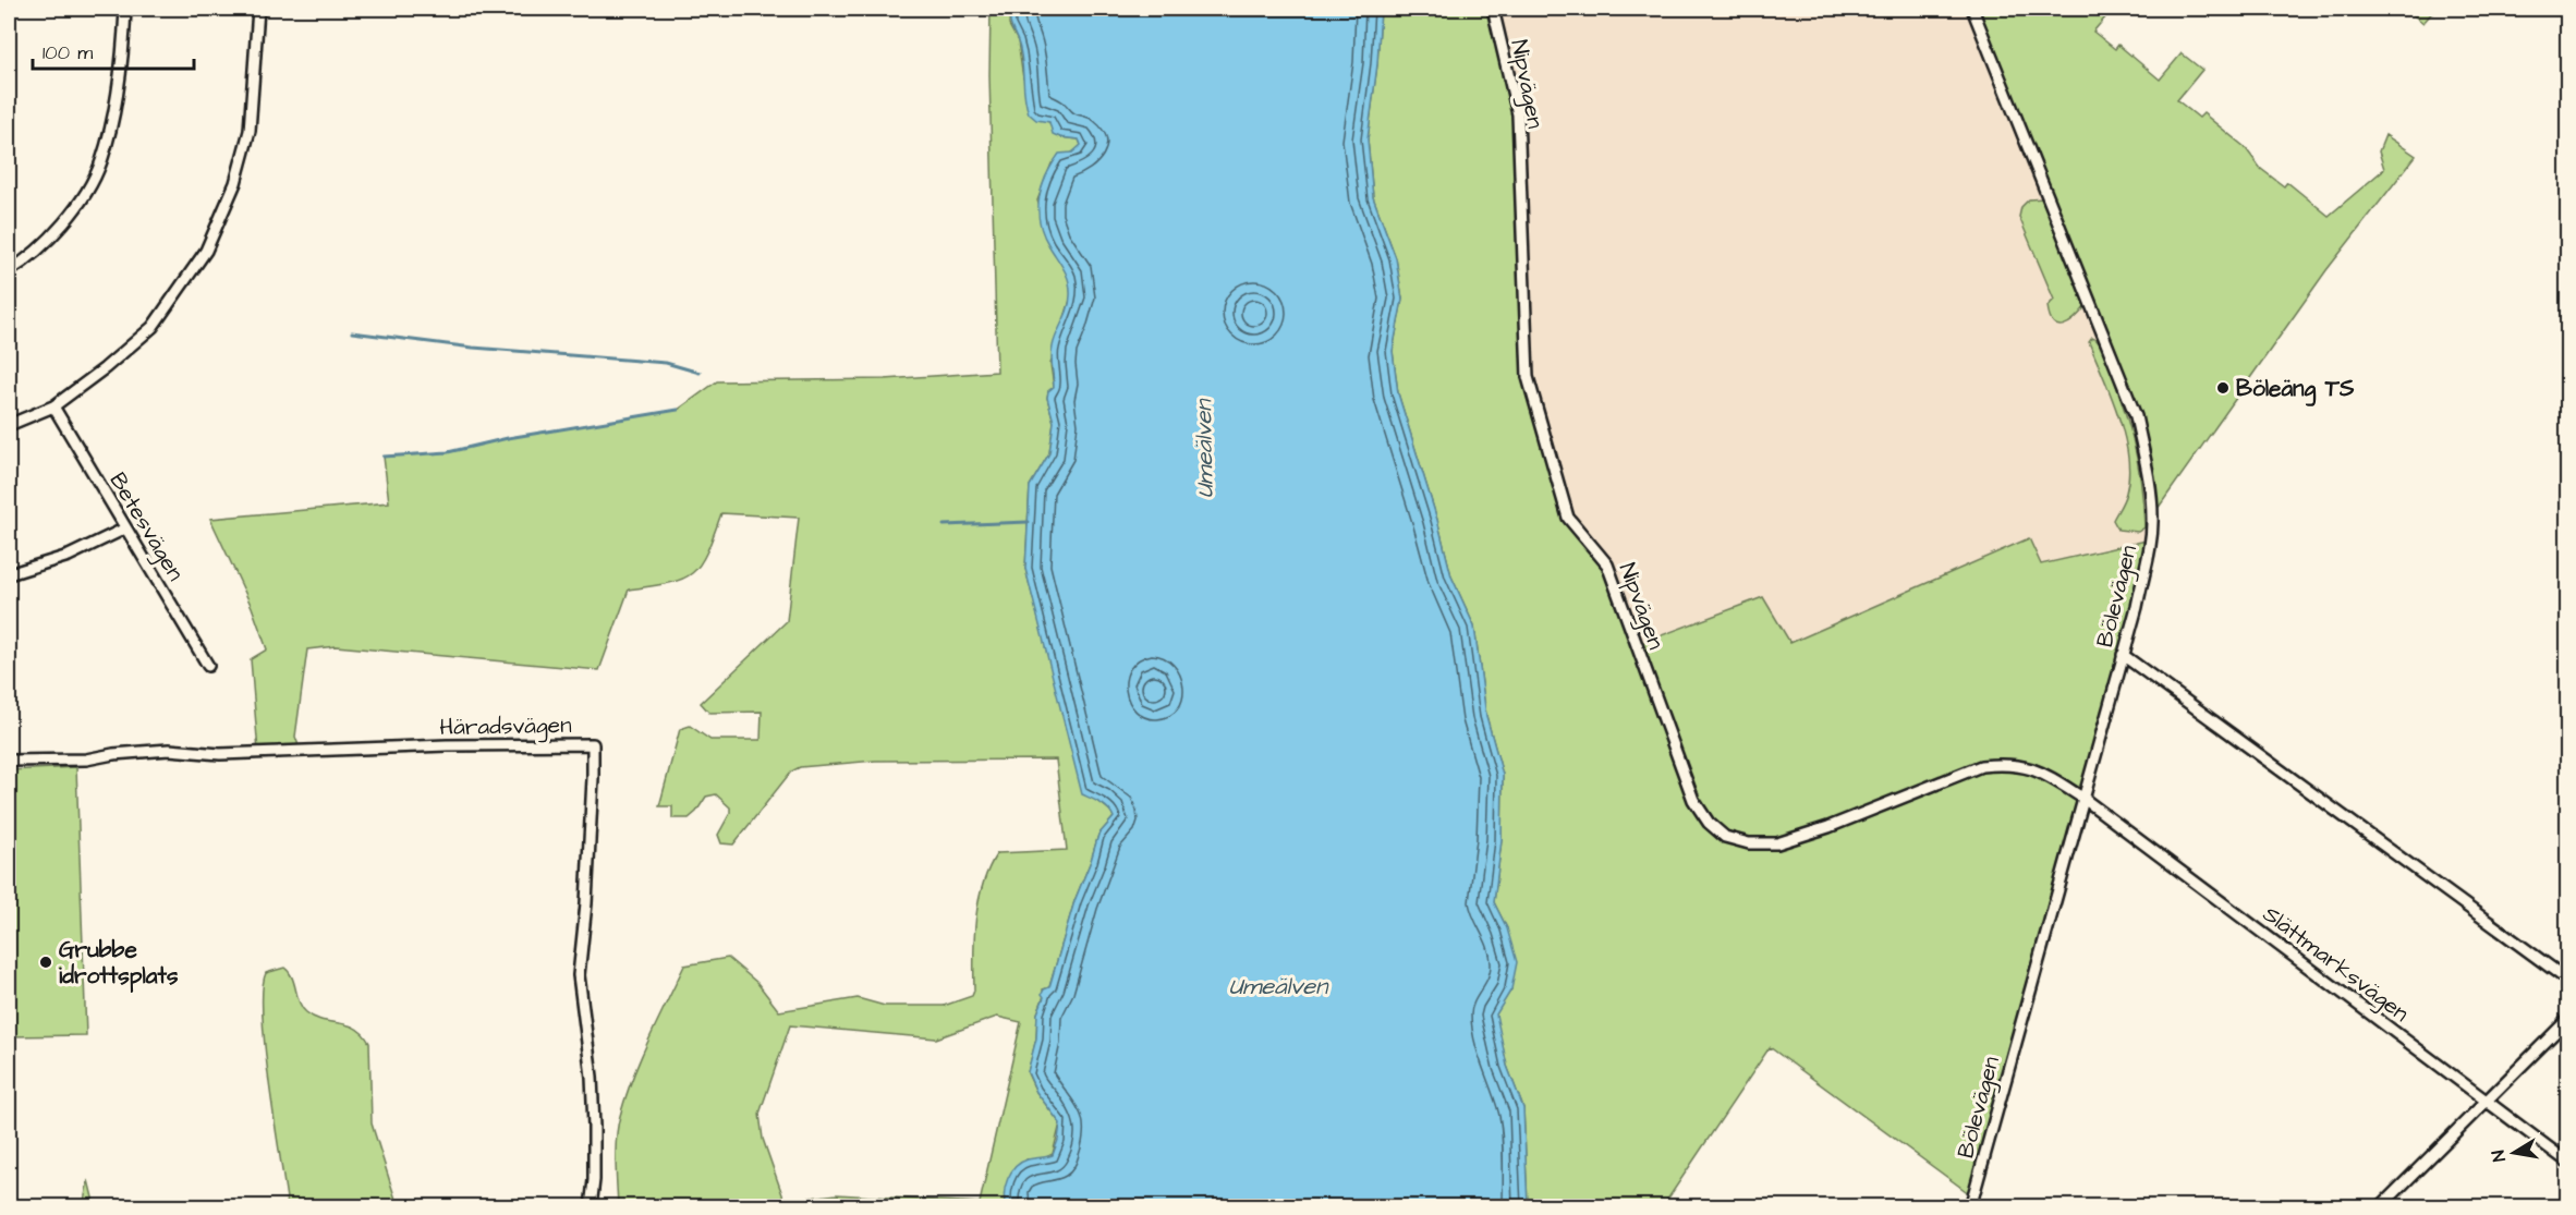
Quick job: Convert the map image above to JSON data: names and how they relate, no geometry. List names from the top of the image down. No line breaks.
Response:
{"streets":{"street":["Nipvägen","Betesvägen","Bölevägen","Häradsvägen","Slättmarksvägen"]},"crossings":[["Nipvägen","Bölevägen"],["Nipvägen","Slättmarksvägen"],["Bölevägen","Slättmarksvägen"]],"water":["Umeälven"],"places":["Böleäng TS","Grubbe idrottsplats"],"scale_bar":"100 m","north":"left"}
